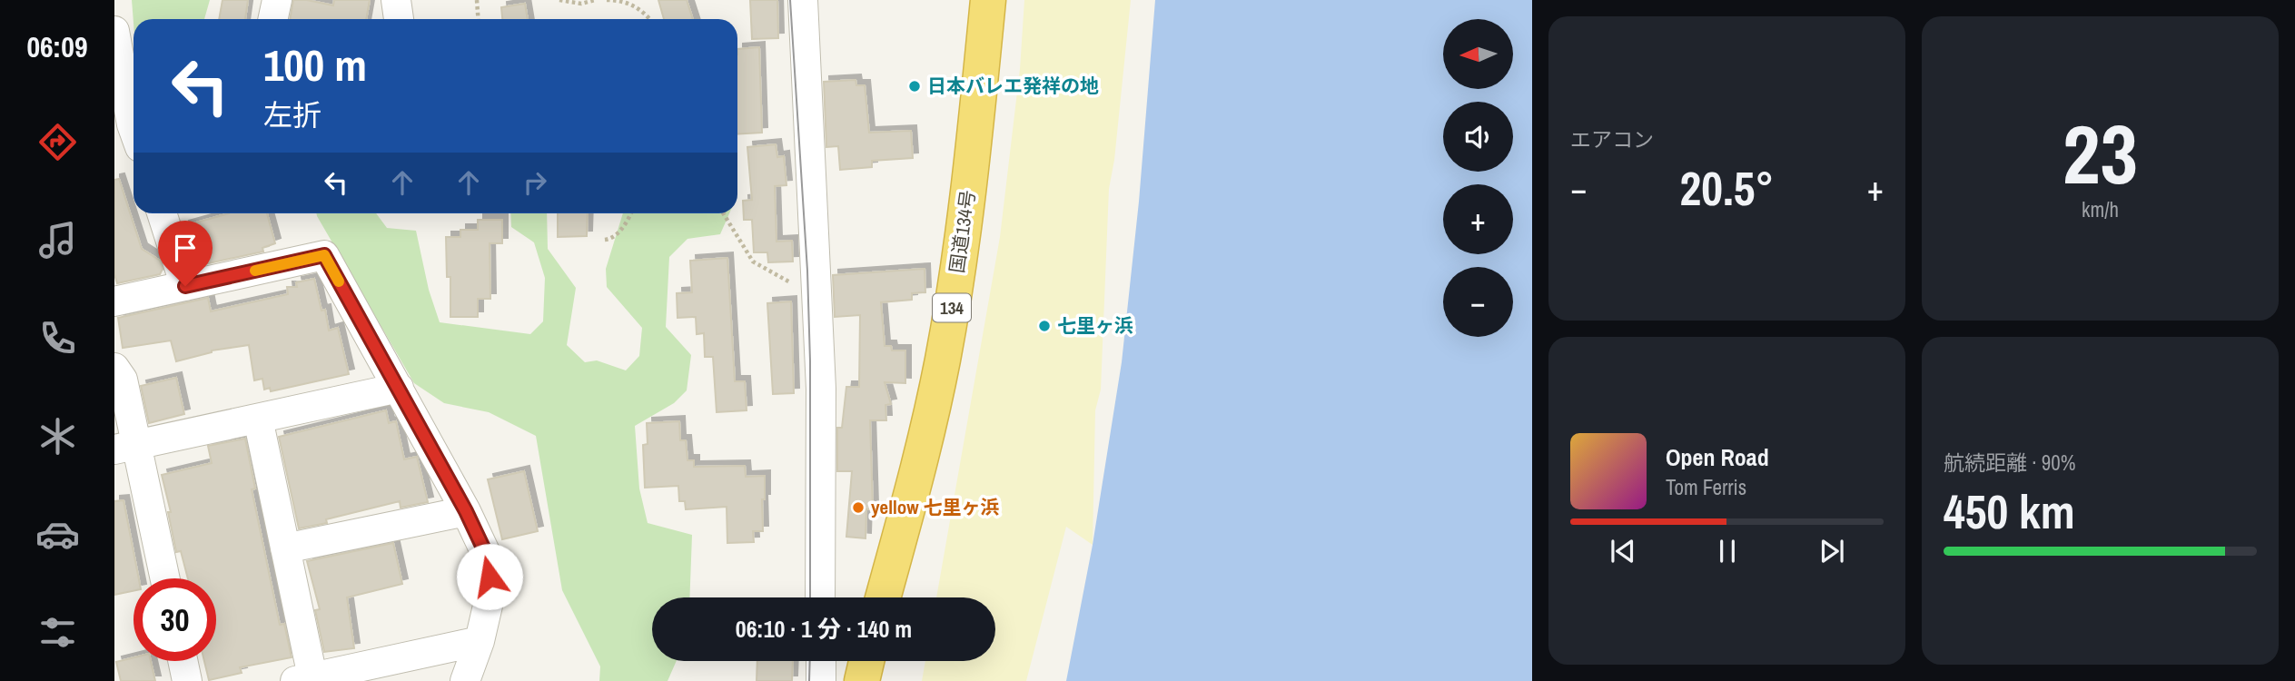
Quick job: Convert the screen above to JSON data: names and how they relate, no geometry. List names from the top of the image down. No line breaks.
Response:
{"streets":{"highway":["国道134号","134"]},"places":["日本バレエ発祥の地","七里ヶ浜","yellow 七里ヶ浜"],"north":"left","page":{"tabs":"06:09","tile":["エアコン",["23","km/h"],["航続距離 · 90%","450 km"]],"map_buttons":["+","−"],"turn":["100 m","左折"],"heat":["−","20.5°","+"],"song":["Open Road","Tom Ferris"],"limit":"30","trip":"06:10 · 1 分 · 140 m"}}
